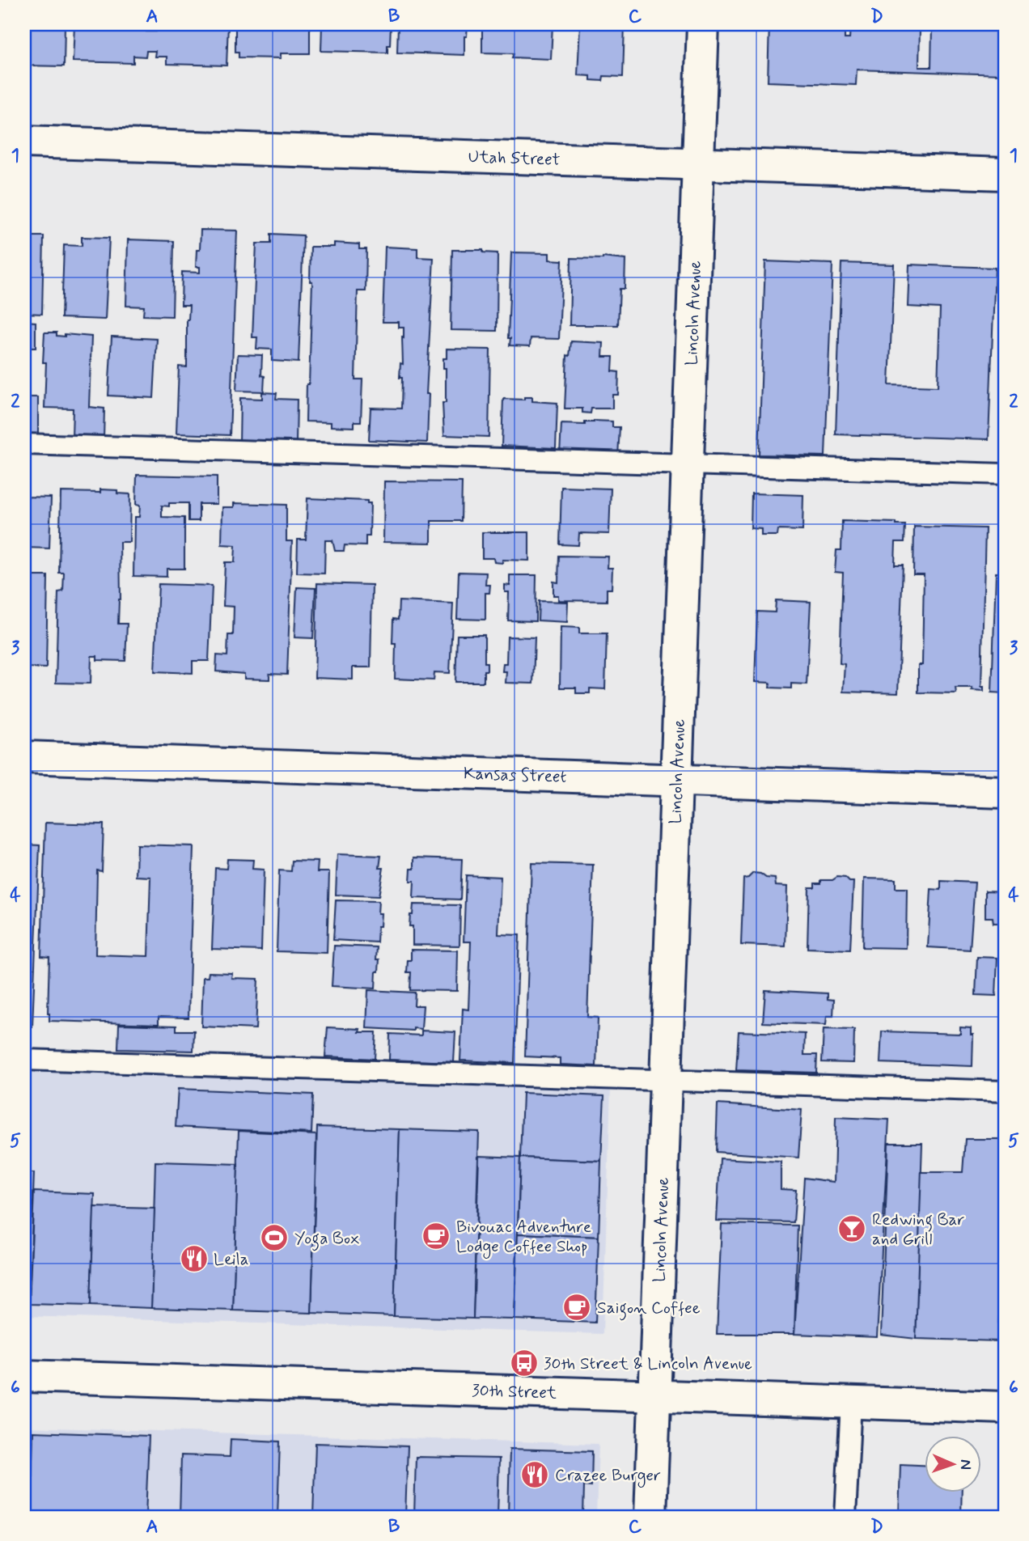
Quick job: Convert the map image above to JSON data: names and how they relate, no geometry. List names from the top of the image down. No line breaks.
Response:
{"streets":{"street":["Utah Street","Lincoln Avenue","Kansas Street","30th Street"]},"crossings":[["Utah Street","Lincoln Avenue"],["Lincoln Avenue","Kansas Street"],["Lincoln Avenue","30th Street"]],"places":{"bar":["Redwing Bar and Grill"],"cafe":["Bivouac Adventure Lodge Coffee Shop","Saigon Coffee"],"sports":["Yoga Box"],"restaurant":["Leila","Crazee Burger"],"bus stop":["30th Street & Lincoln Avenue"]},"north":"right","grid":{"columns":["A","B","C","D"],"rows":["1","2","3","4","5","6"]}}
